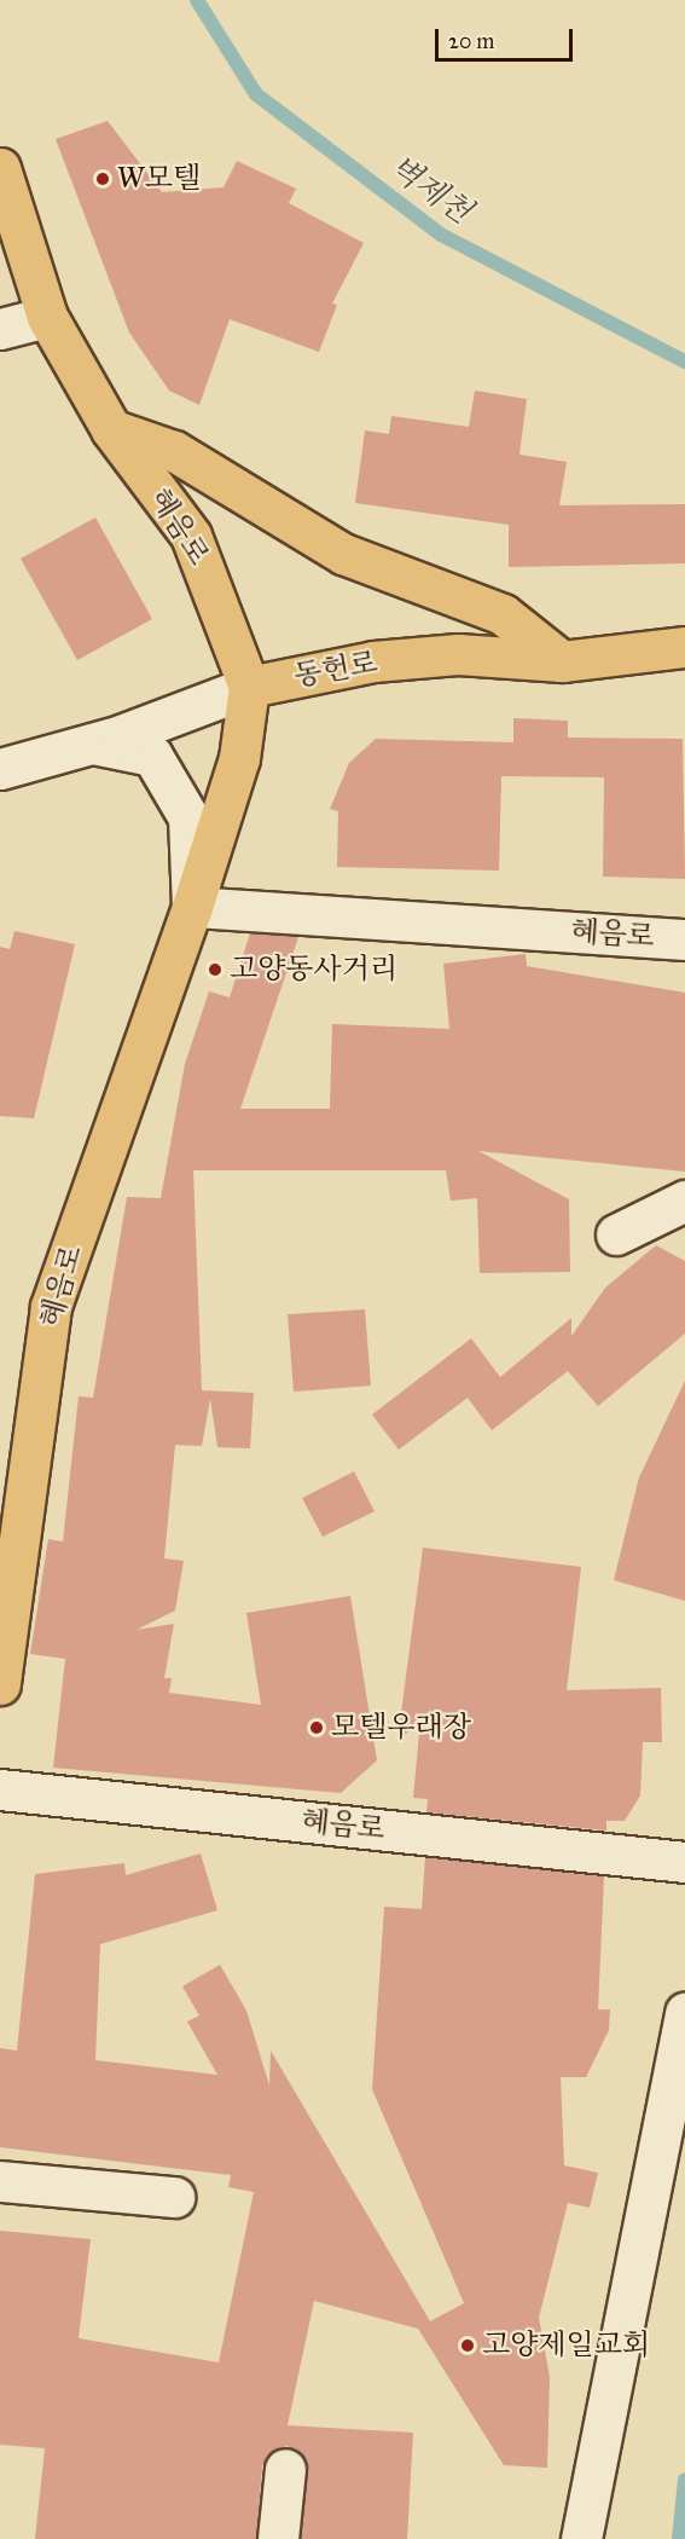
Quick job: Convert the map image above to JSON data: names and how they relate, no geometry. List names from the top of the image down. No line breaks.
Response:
{"streets":{"main road":["혜음로","동헌로"]},"crossings":[["혜음로","동헌로"]],"water":["벽제천"],"places":["W모텔","고양동사거리","모텔우래장","고양제일교회"],"scale_bar":"20 m"}
